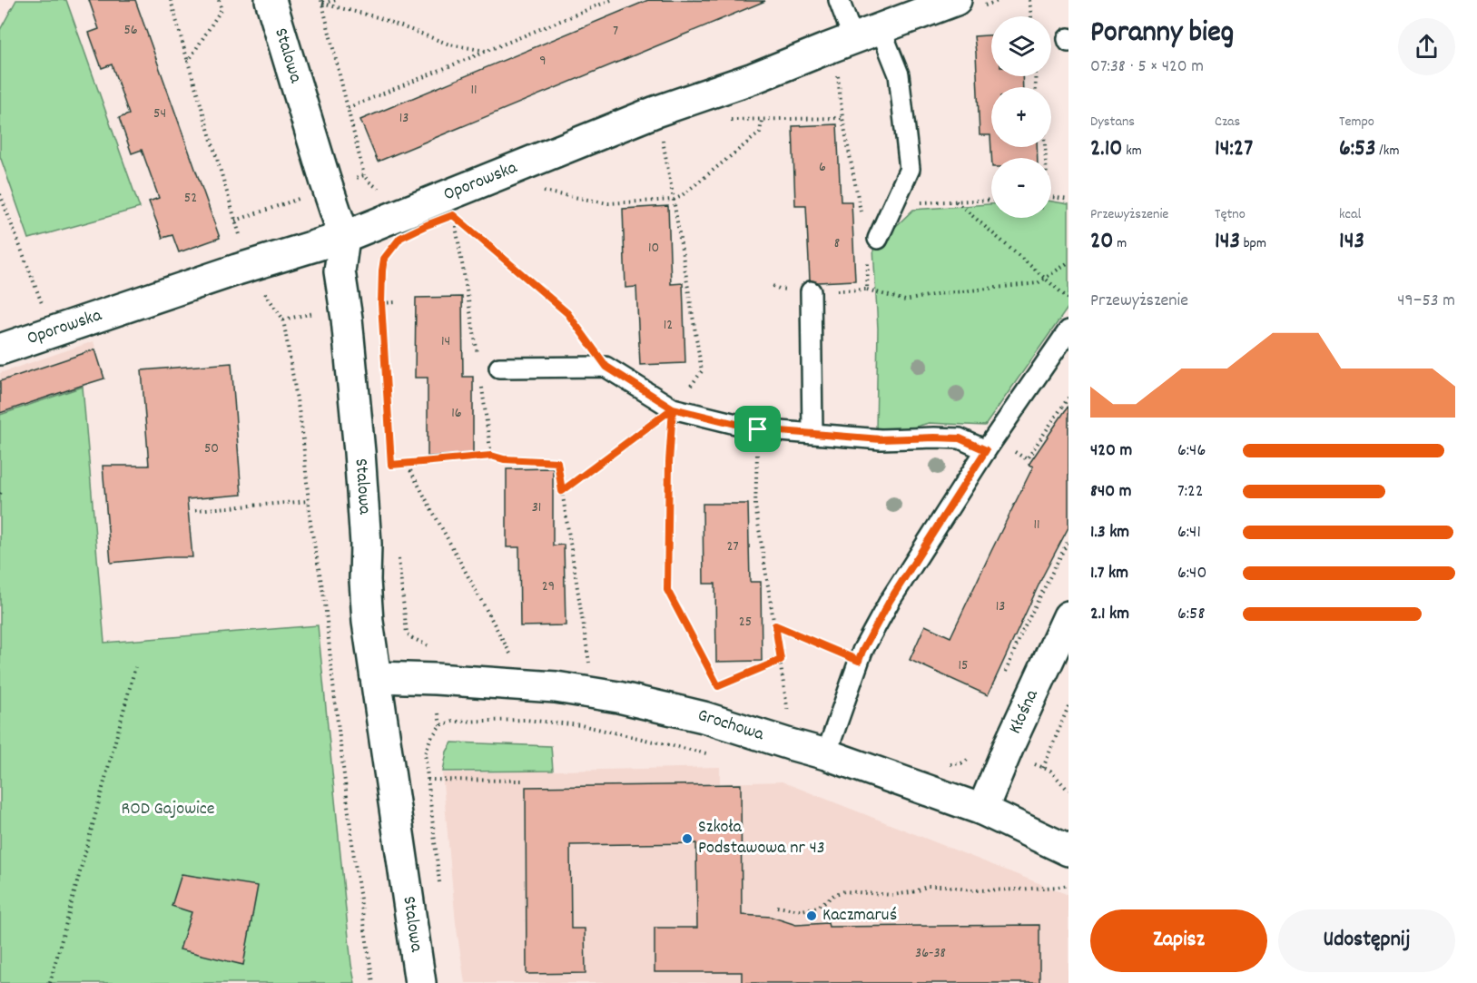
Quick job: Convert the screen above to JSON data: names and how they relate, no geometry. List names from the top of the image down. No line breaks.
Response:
{"streets":{"street":["Stalowa","Oporowska","Kłośna","Grochowa"]},"crossings":[["Stalowa","Oporowska"],["Stalowa","Grochowa"],["Kłośna","Grochowa"]],"parks":["ROD Gajowice"],"places":["Szkoła Podstawowa nr 43","Kaczmaruś"],"house_numbers":["56","7","9","11","54","13","6","52","8","10","12","14","16","50","31","11","27","29","13","25","15","36-38"],"page":{"heading":["Poranny bieg","07:38 · 5 × 420 m"],"map_buttons":["+","−"],"stats":[["Dystans","2.10 km"],["Czas","14:27"],["Tempo","6:53 /km"],["Przewyższenie","20 m"],["Tętno","143 bpm"],["kcal","143"]],"chart":["Przewyższenie","49–53 m"],"list":[{"name":"420 m","note":"6:46"},{"name":"840 m","note":"7:22"},{"name":"1.3 km","note":"6:41"},{"name":"1.7 km","note":"6:40"},{"name":"2.1 km","note":"6:58"}],"buttons":["Zapisz","Udostępnij"]}}
